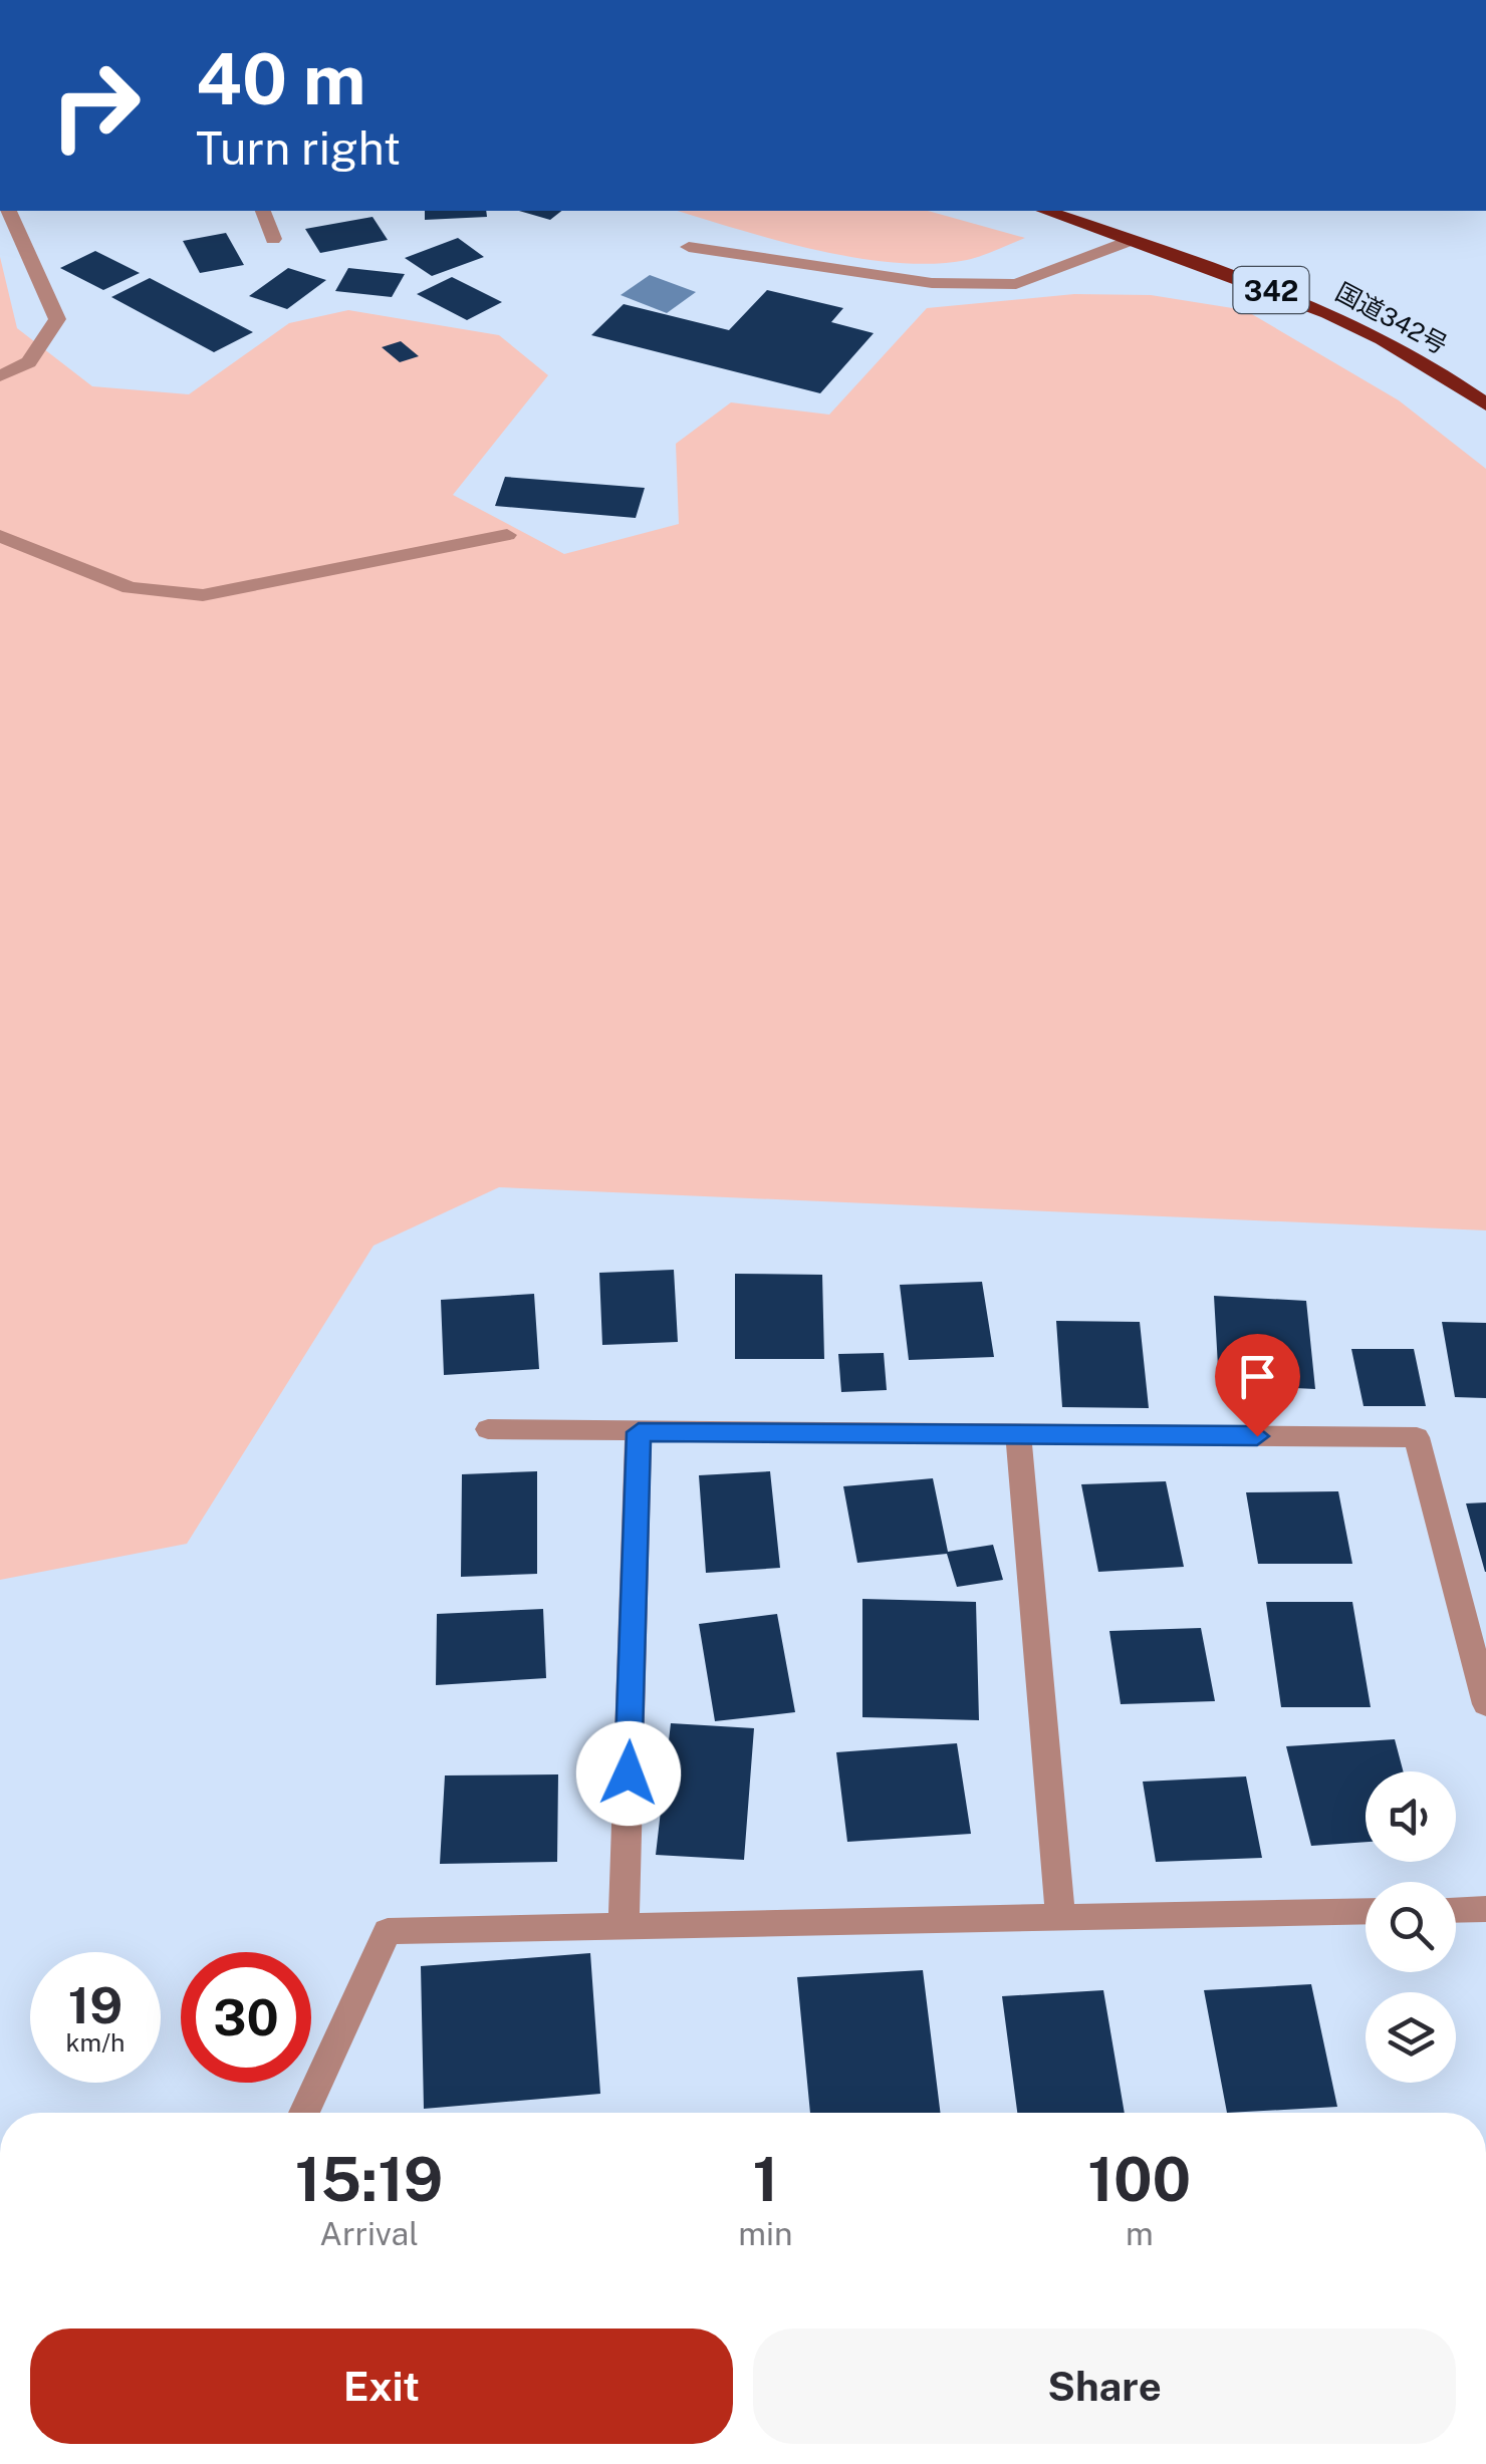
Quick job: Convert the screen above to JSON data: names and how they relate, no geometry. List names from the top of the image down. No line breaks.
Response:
{"streets":{"highway":["342","国道342号"]},"page":{"turn":["40 m","Turn right"],"speed":"19 km/h","limit":"30","eta":["15:19","Arrival","1","min","100","m"],"buttons":["Exit","Share"]}}
